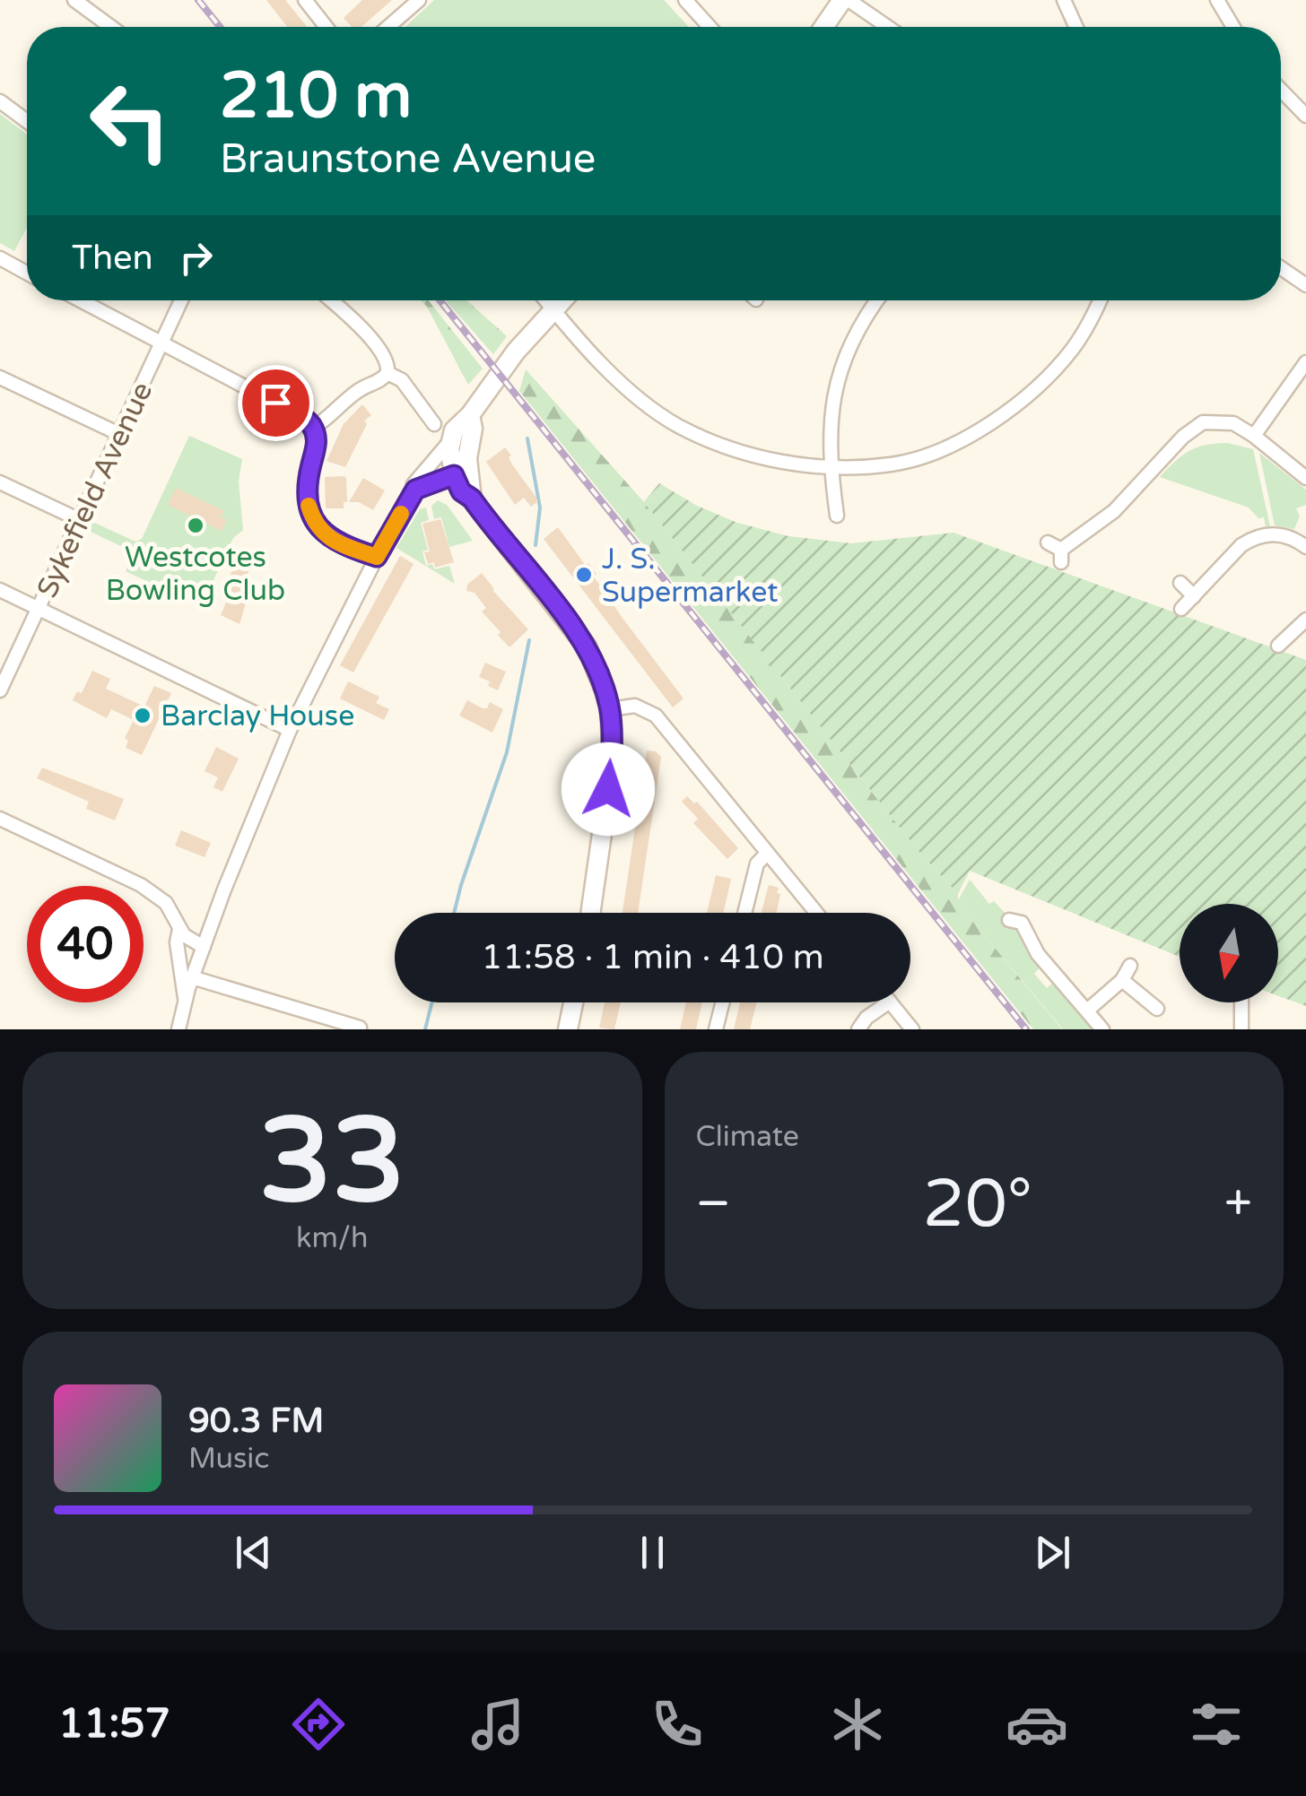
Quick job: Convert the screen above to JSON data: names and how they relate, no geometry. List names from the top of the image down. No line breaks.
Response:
{"streets":{"street":["Sykefield Avenue"]},"places":["Westcotes Bowling Club","J. S. Supermarket","Barclay House"],"north":"bottom","page":{"turn":["210 m","Braunstone Avenue"],"then":"Then","limit":"40","trip":"11:58 · 1 min · 410 m","tile":[["33","km/h"],"Climate"],"heat":["−","20°","+"],"song":["90.3 FM","Music"],"tabs":"11:57"}}
